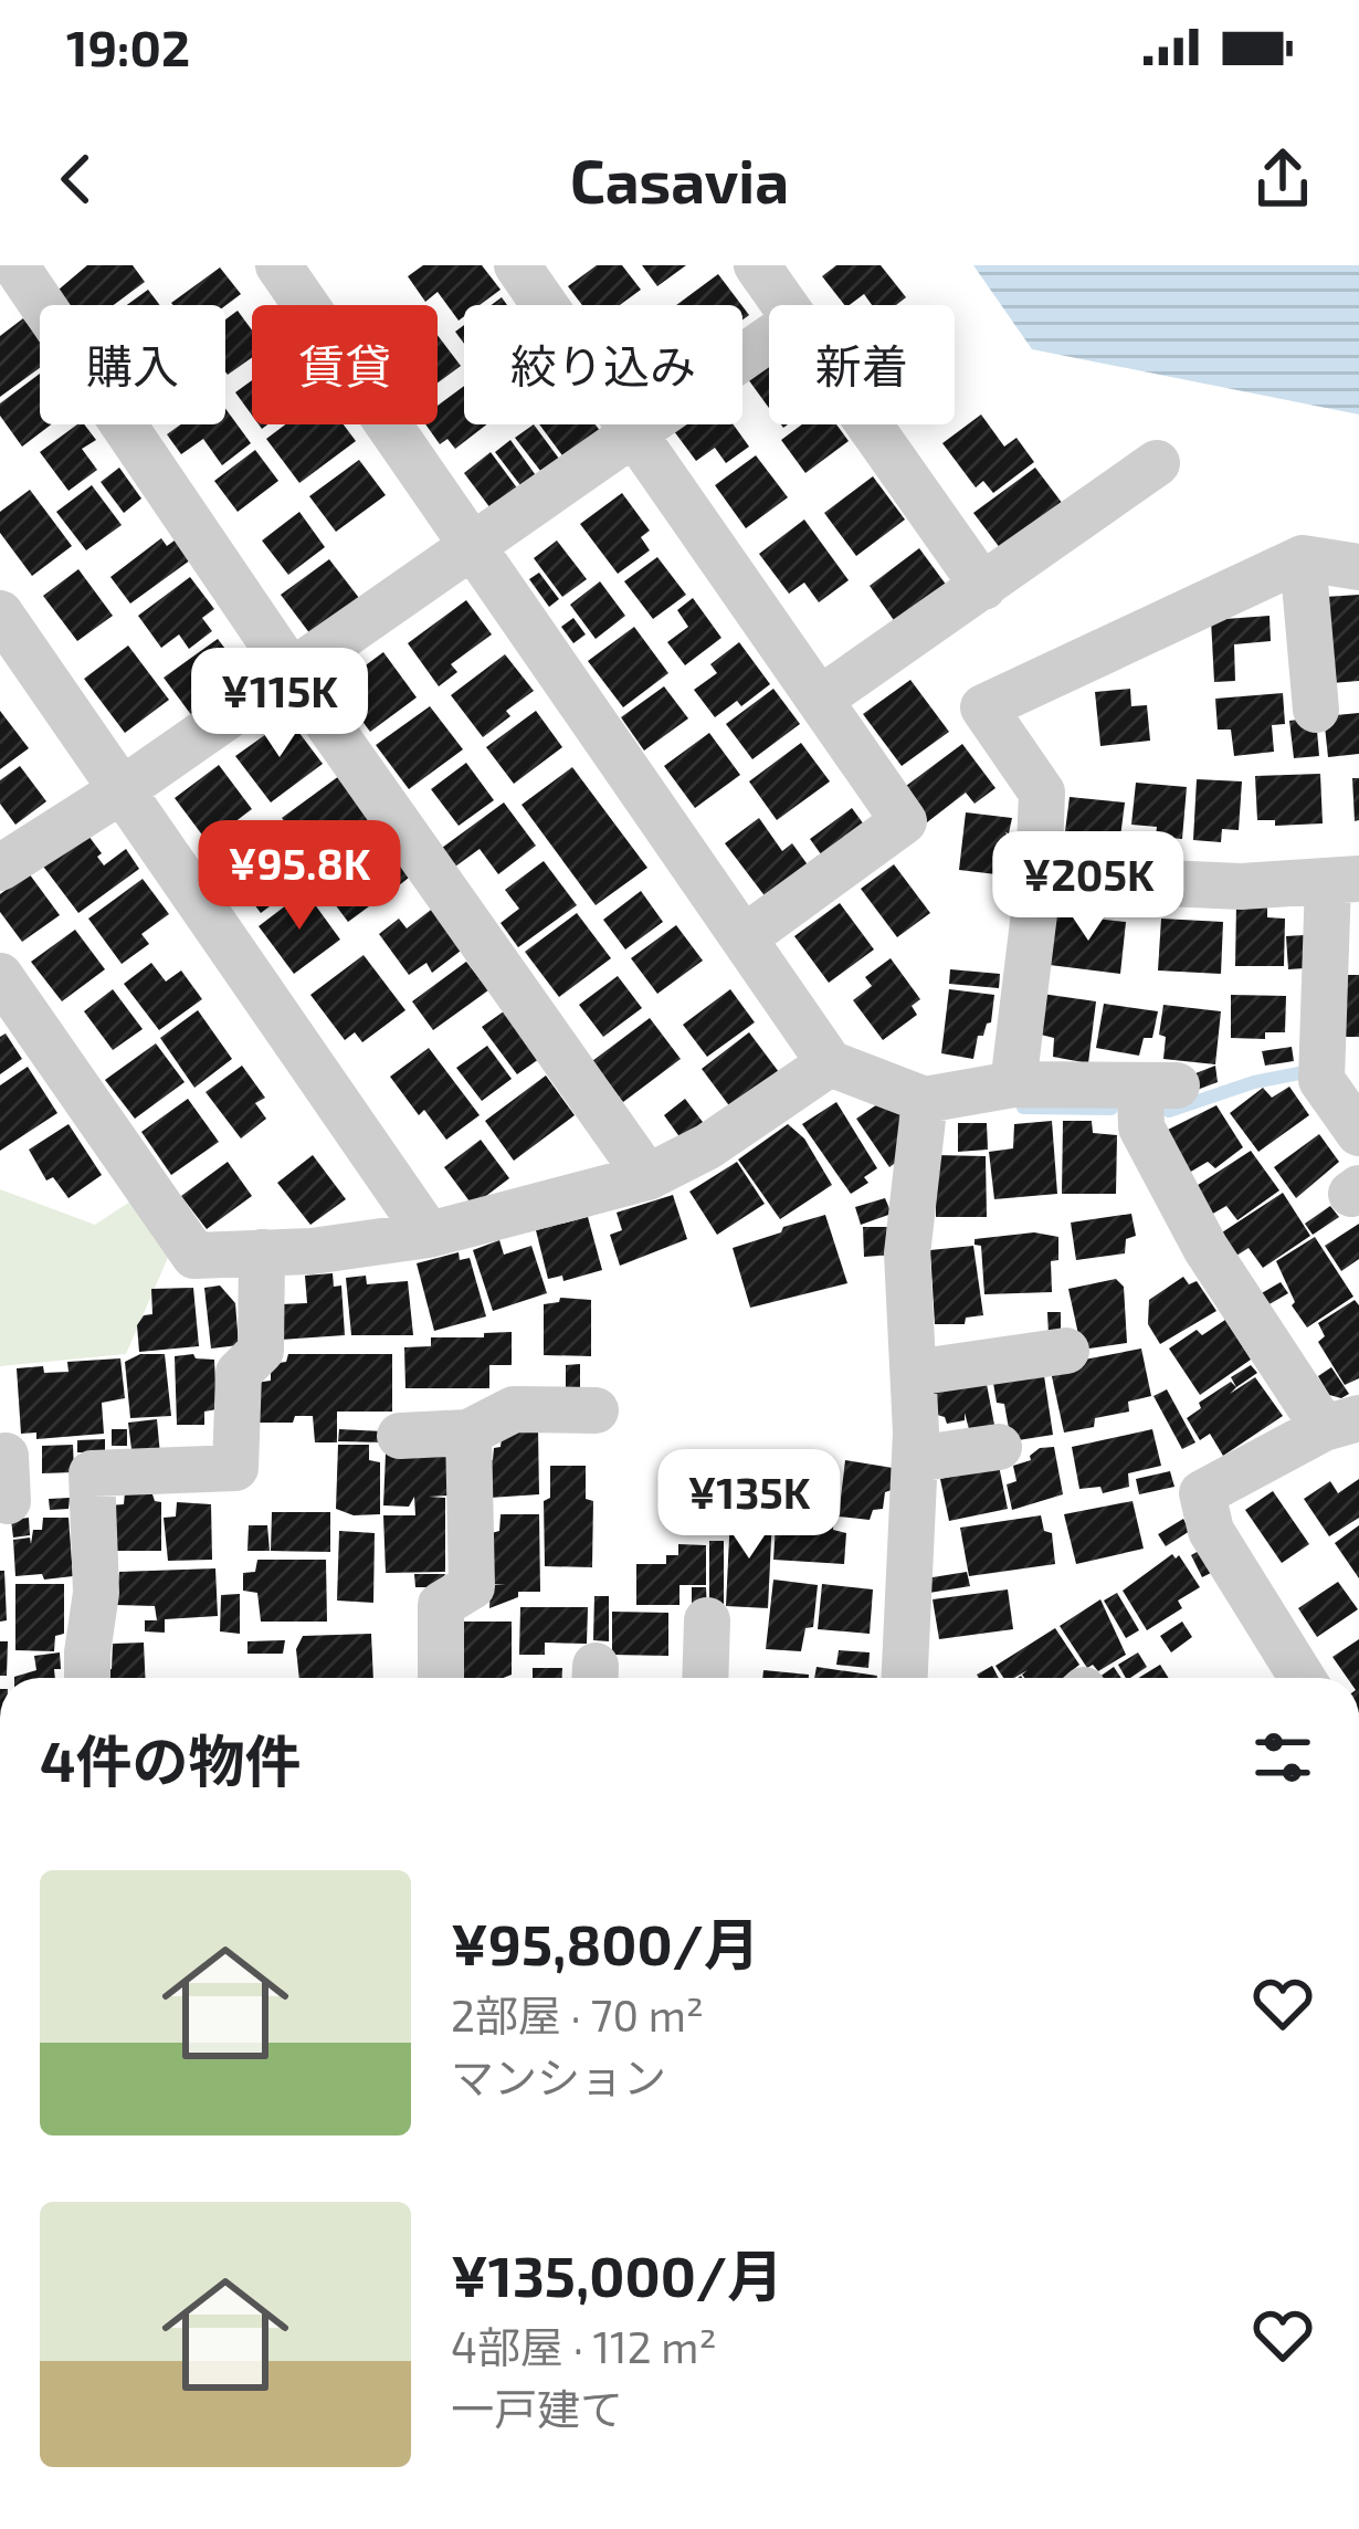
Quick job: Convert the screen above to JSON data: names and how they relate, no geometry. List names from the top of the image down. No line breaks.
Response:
{"page":{"status":"19:02","header":"Casavia","chip":["購入","賃貸","絞り込み","新着"],"price":["¥115K","¥95.8K","¥205K","¥135K"],"heading":"4件の物件","list":[{"name":"¥95,800/月","note":"2部屋 · 70 m² · マンション"},{"name":"¥135,000/月","note":"4部屋 · 112 m² · 一戸建て"}]}}
